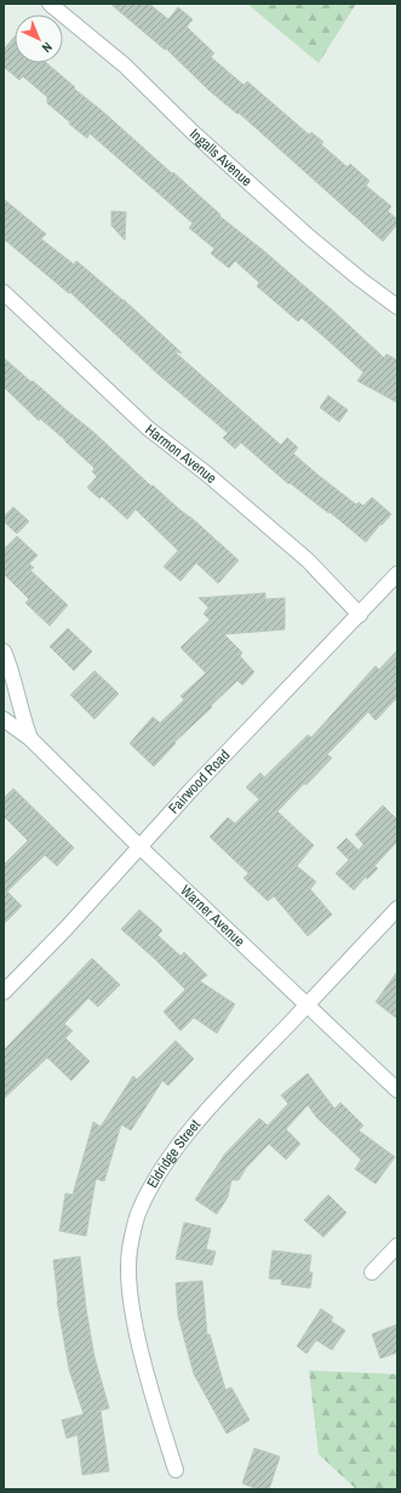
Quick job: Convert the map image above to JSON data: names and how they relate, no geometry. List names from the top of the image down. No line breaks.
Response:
{"streets":{"street":["Ingalls Avenue","Harmon Avenue","Fairwood Road","Warner Avenue","Eldridge Street"]},"crossings":[["Harmon Avenue","Fairwood Road"],["Fairwood Road","Warner Avenue"],["Warner Avenue","Eldridge Street"]],"north":"bottom right"}
